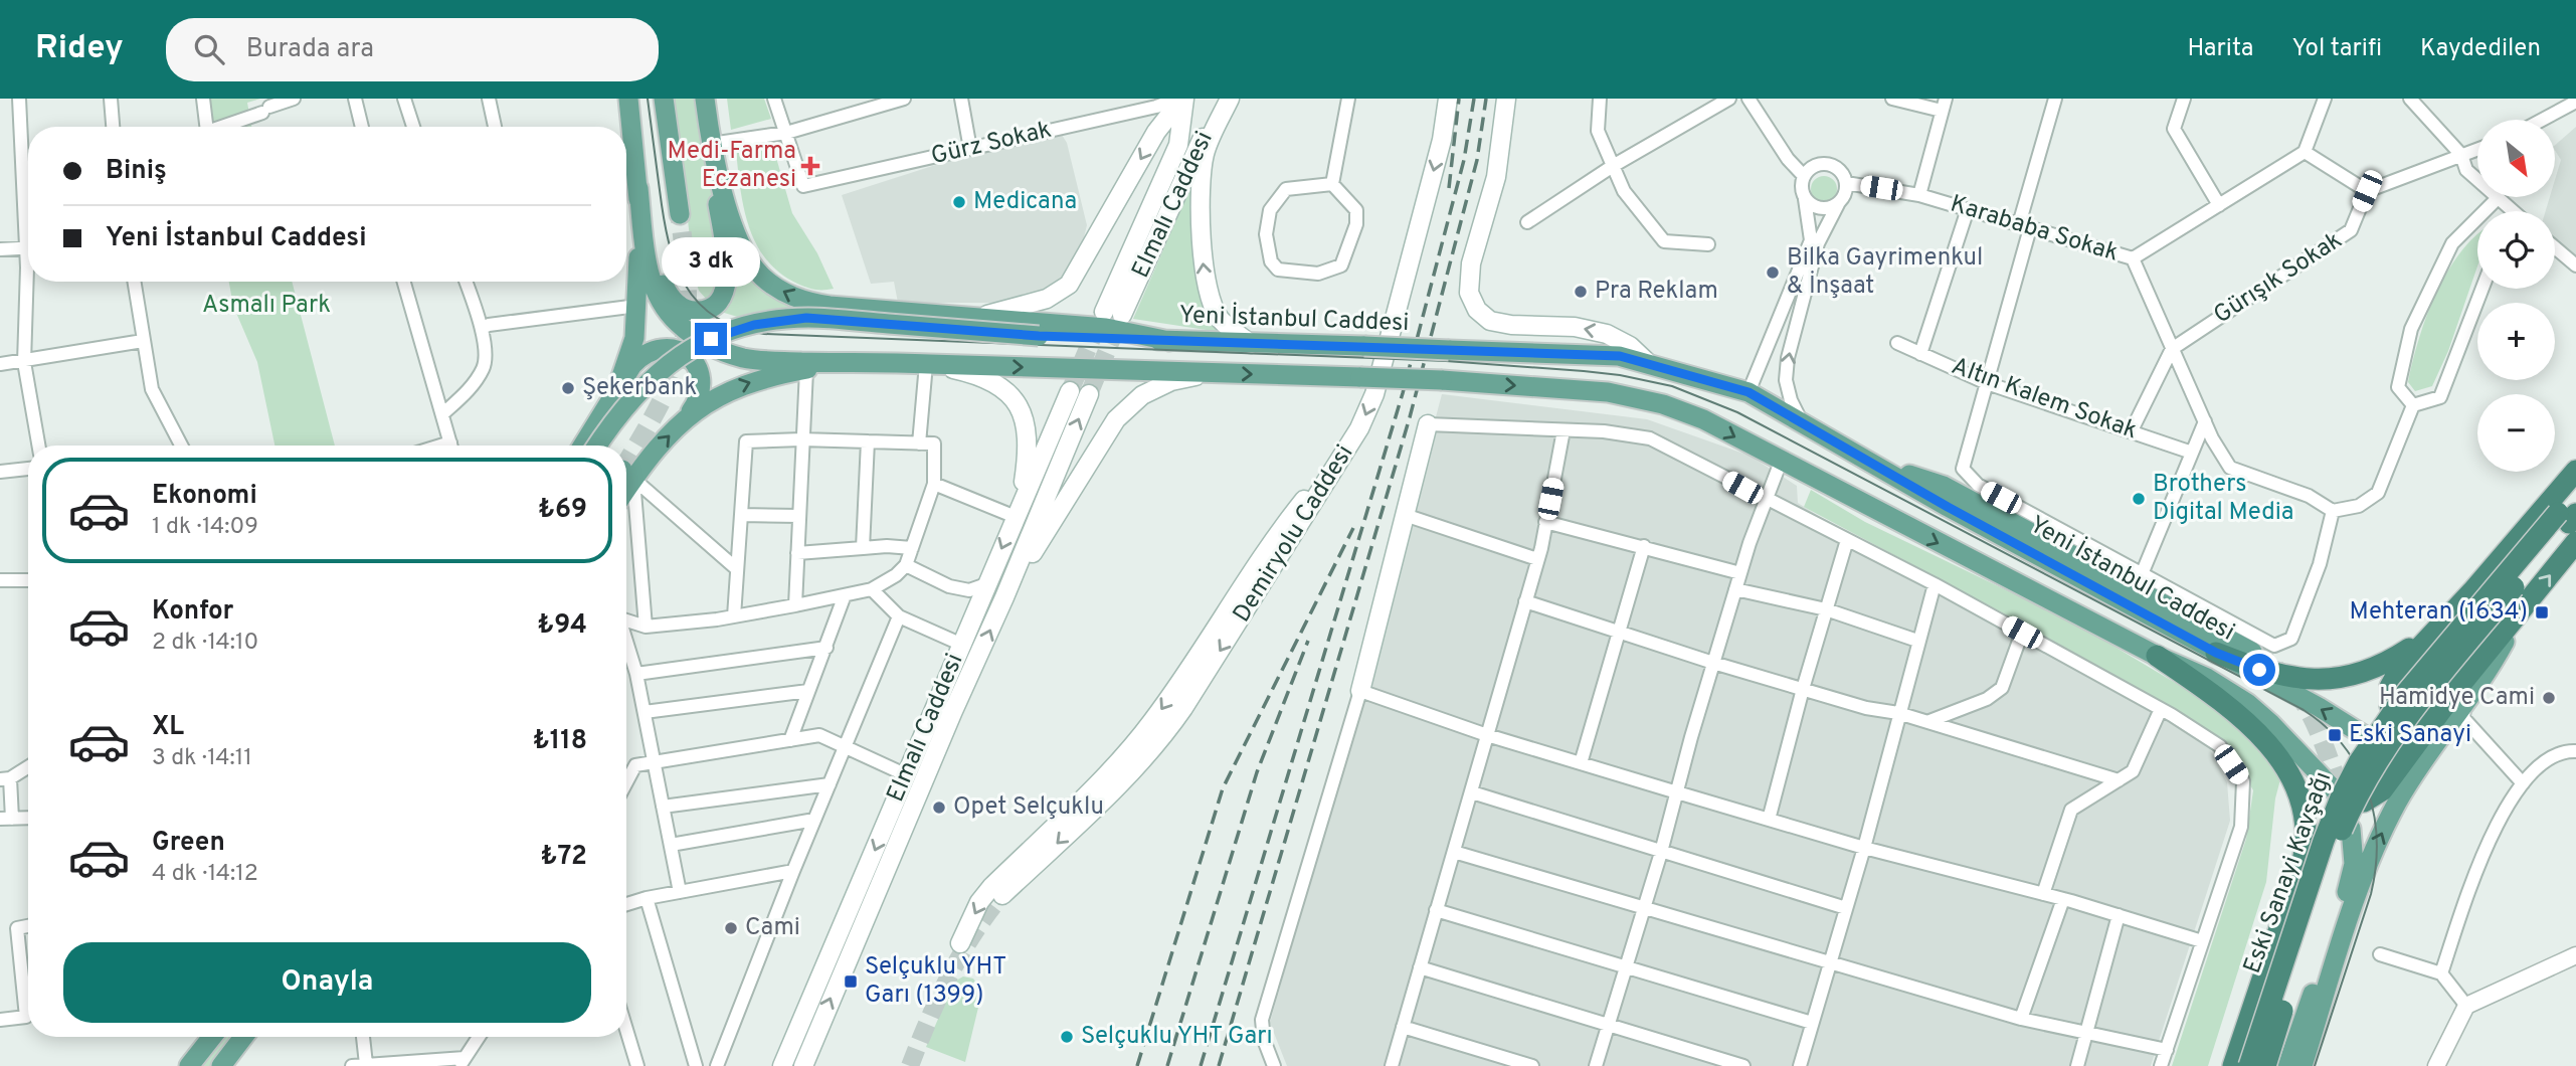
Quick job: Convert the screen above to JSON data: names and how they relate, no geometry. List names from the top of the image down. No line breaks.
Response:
{"streets":{"highway":["Eski Sanayi Kavşağı"],"main road":["Elmalı Caddesi","Yeni İstanbul Caddesi","Demiryolu Caddesi"],"street":["Gürz Sokak","Karababa Sokak","Gürışık Sokak","Altın Kalem Sokak"]},"crossings":[["Gürz Sokak","Elmalı Caddesi"]],"parks":["Asmalı Park"],"places":{"health":["Medi-Farma Eczanesi"],"other":["Medicana","Bilka Gayrimenkul & İnşaat","Pra Reklam","Şekerbank","Brothers Digital Media","Hamidye Cami","Opet Selçuklu","Cami","Selçuklu YHT Garı"],"transit":["Mehteran (1634)","Eski Sanayi","Selçuklu YHT Garı (1399)"]},"north":"bottom right","page":{"header":"Ridey","search":"Burada ara","nav":["Harita","Yol tarifi","Kaydedilen"],"map_buttons":["+","−"],"banner":["Biniş","Yeni İstanbul Caddesi"],"bubble":"3 dk","list":[{"name":"Ekonomi","note":"1 dk · 14:09","value":"₺69"},{"name":"Konfor","note":"2 dk · 14:10","value":"₺94"},{"name":"XL","note":"3 dk · 14:11","value":"₺118"},{"name":"Green","note":"4 dk · 14:12","value":"₺72"}],"buttons":"Onayla"}}
